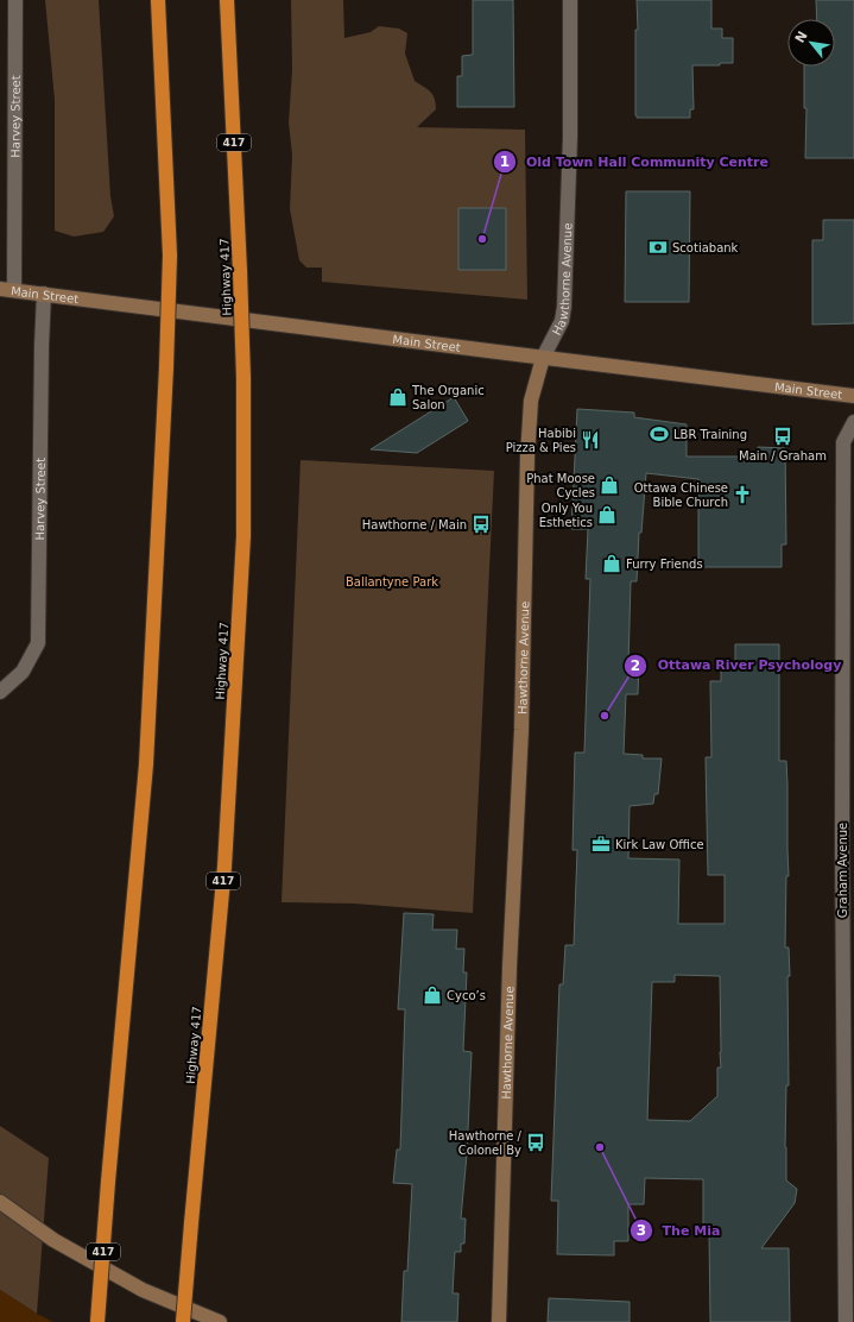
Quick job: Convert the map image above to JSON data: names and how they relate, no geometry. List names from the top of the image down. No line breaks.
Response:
{"streets":{"highway":["417","Highway 417"],"main road":["Hawthorne Avenue","Main Street"],"street":["Harvey Street","Graham Avenue"]},"crossings":[["Harvey Street","Main Street"],["Hawthorne Avenue","Main Street"]],"parks":["Ballantyne Park"],"places":{"other":["Old Town Hall Community Centre","Ottawa River Psychology","The Mia"],"bank":["Scotiabank"],"shop":["The Organic Salon","Phat Moose Cycles","Only You Esthetics","Furry Friends","Cyco’s"],"sports":["LBR Training"],"bus stop":["Main / Graham","Hawthorne / Main","Hawthorne / Colonel By"],"restaurant":["Habibi Pizza & Pies"],"church":["Ottawa Chinese Bible Church"],"office":["Kirk Law Office"]},"north":"top left"}
